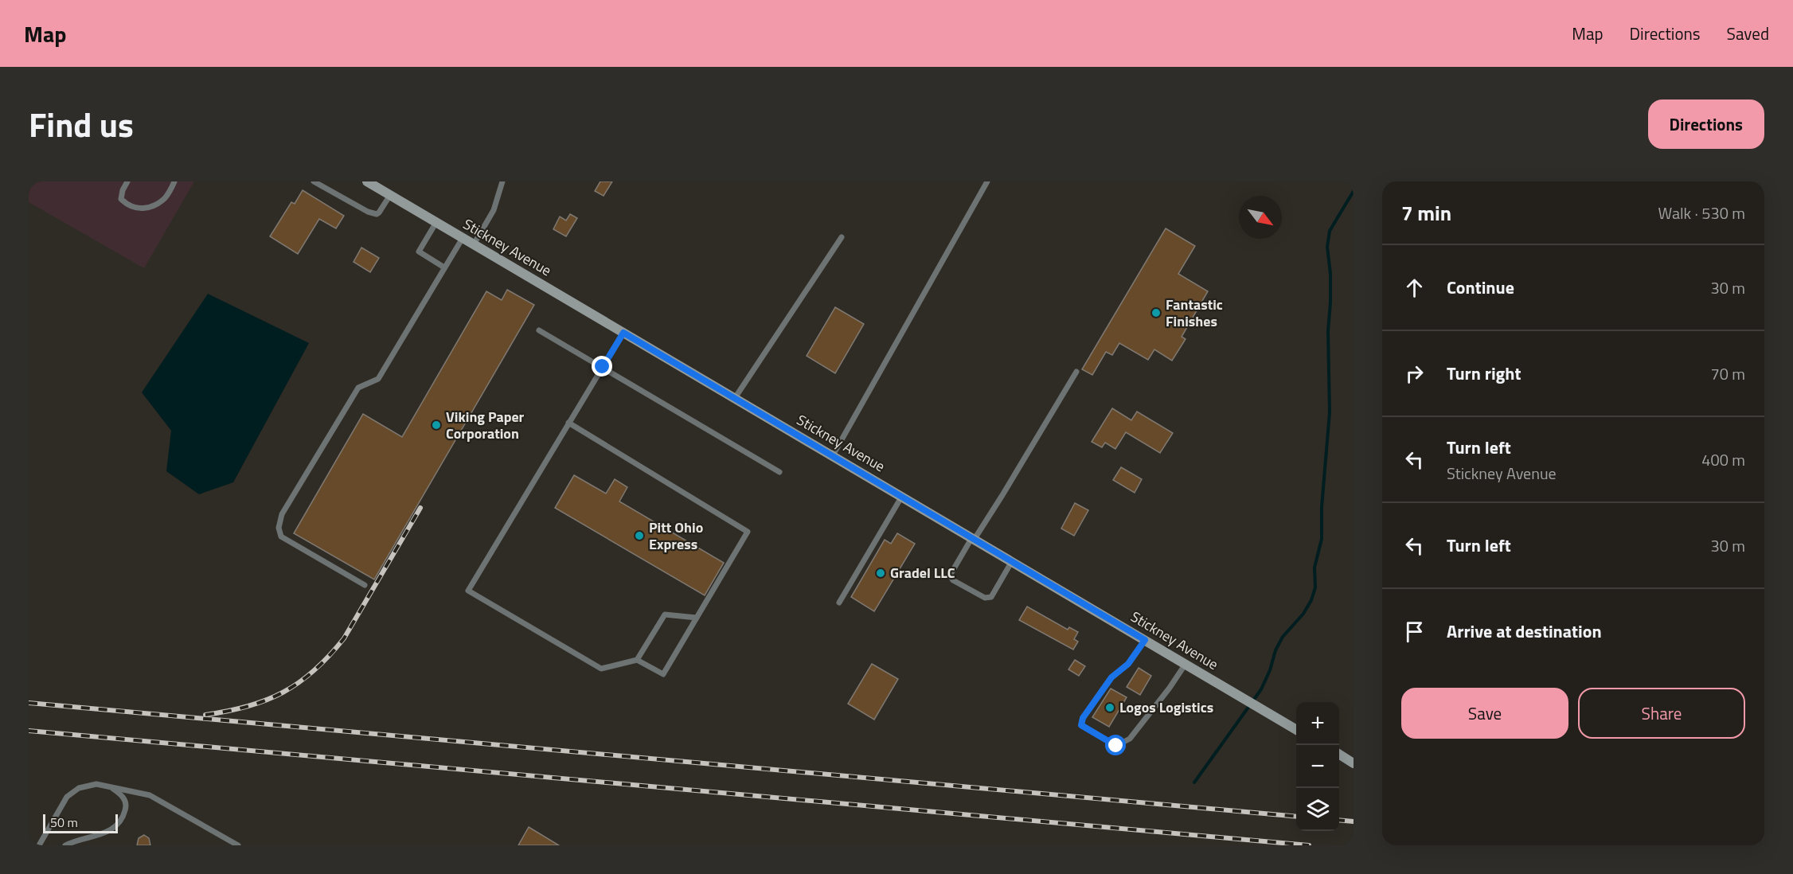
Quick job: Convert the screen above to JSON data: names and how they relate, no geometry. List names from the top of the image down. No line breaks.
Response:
{"streets":{"street":["Stickney Avenue"]},"places":["Fantastic Finishes","Viking Paper Corporation","Pitt Ohio Express","Gradel LLC","Logos Logistics"],"scale_bar":"50 m","north":"bottom right","page":{"header":"Map","nav":["Map","Directions","Saved"],"title":"Find us","buttons":["Directions",["Save","Share"]],"heading":["7 min","Walk · 530 m"],"list":[["Continue","30 m"],["Turn right","70 m"],["Turn left","Stickney Avenue","400 m"],["Turn left","30 m"],"Arrive at destination"],"map_buttons":["+","−"],"scale":"50 m"}}
